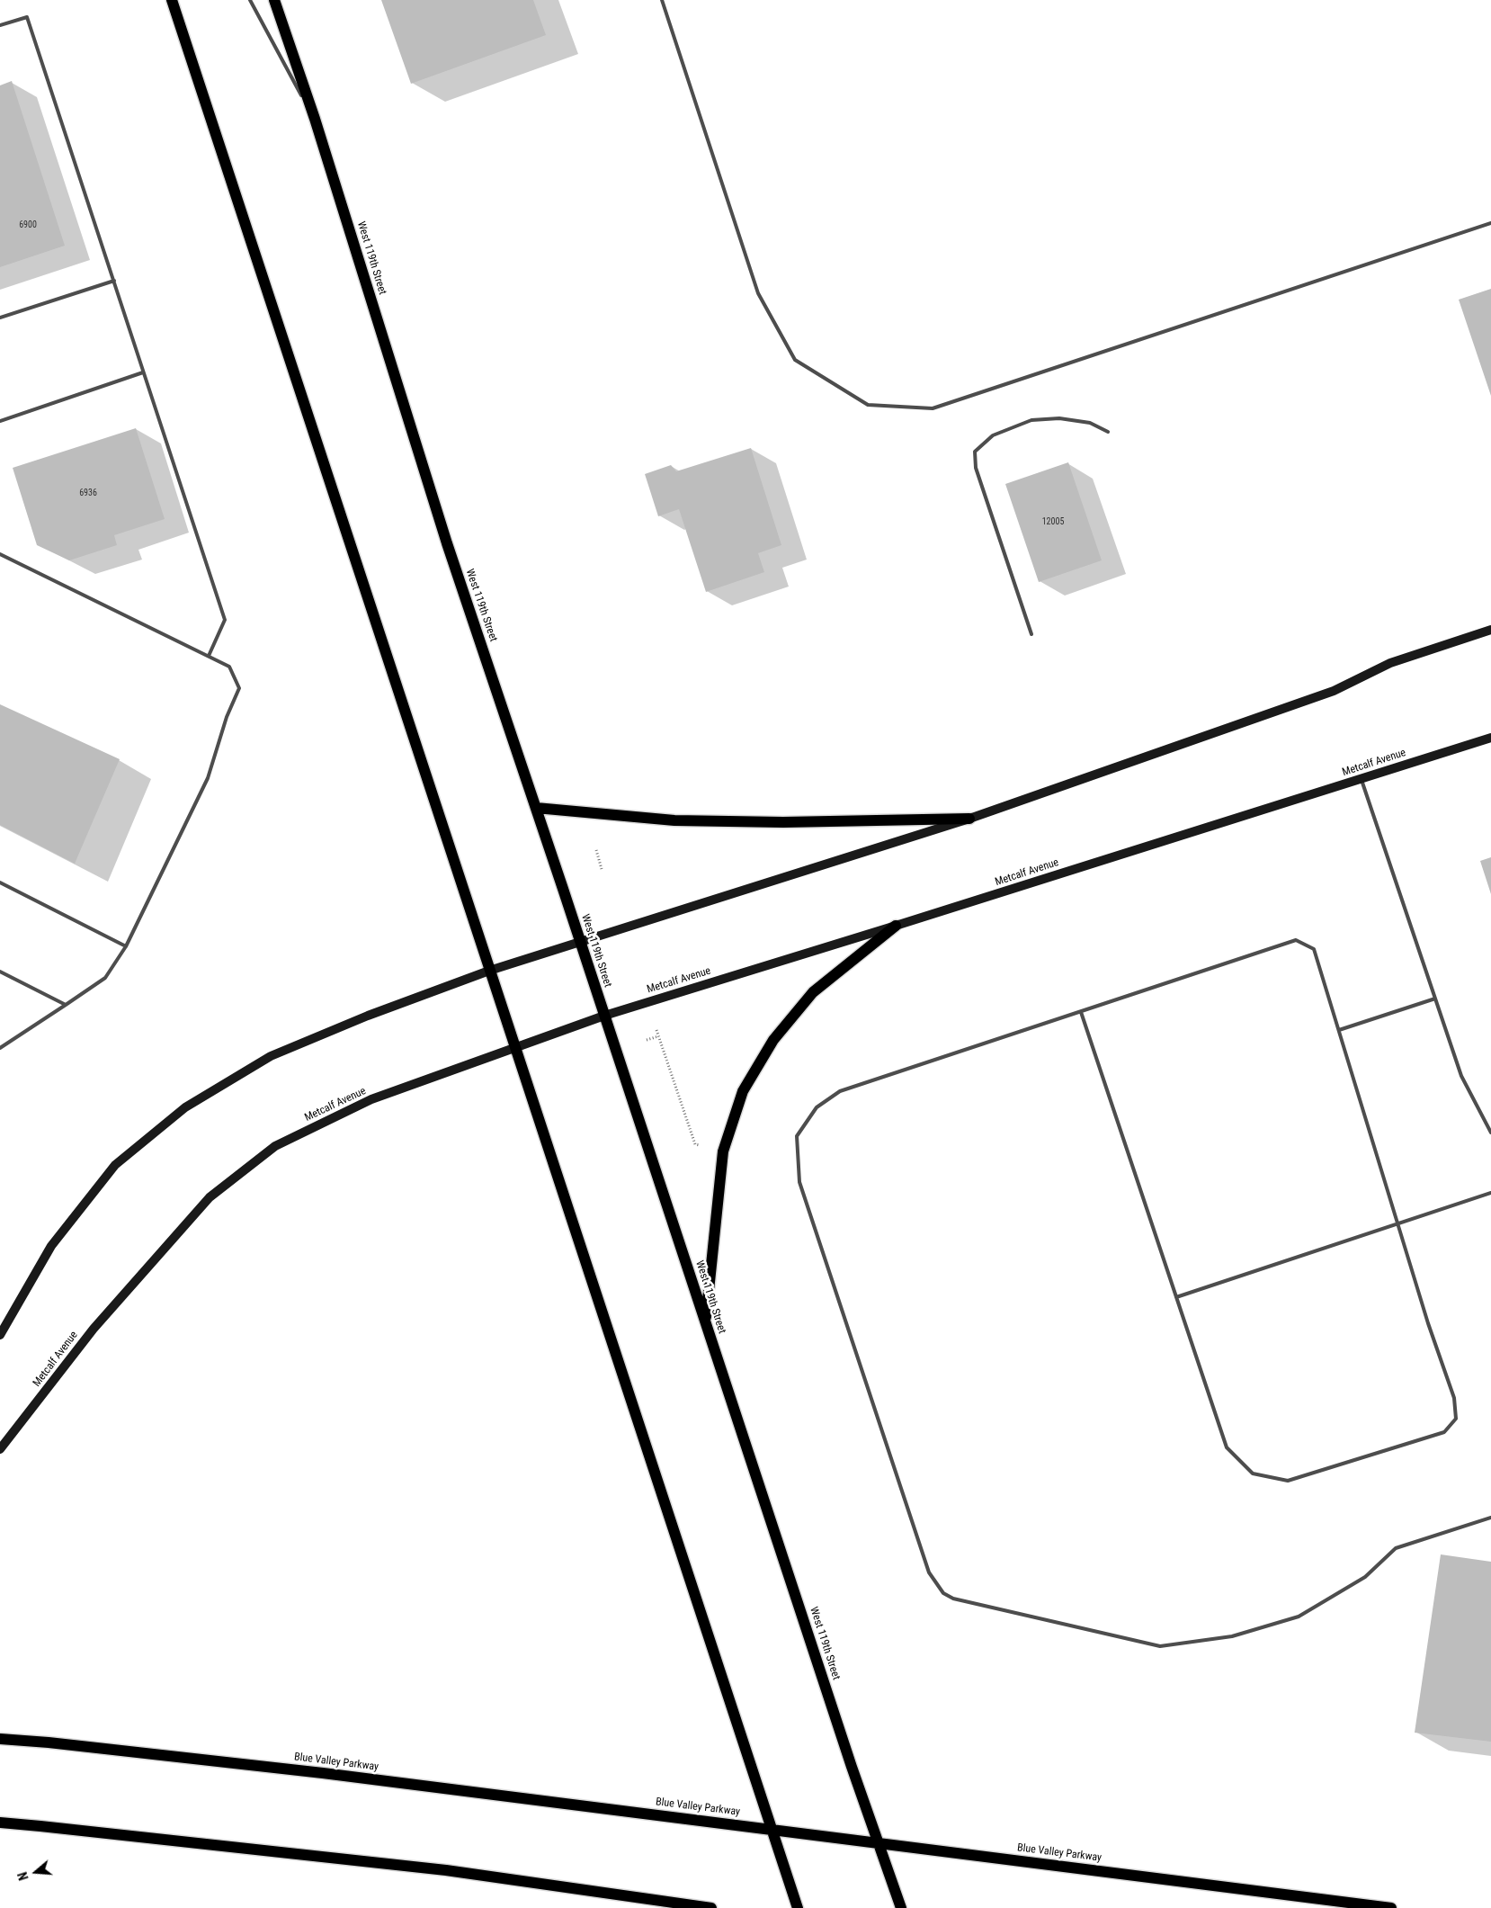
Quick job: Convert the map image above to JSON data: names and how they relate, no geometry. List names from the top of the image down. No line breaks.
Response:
{"streets":{"main road":["West 119th Street","Metcalf Avenue","Blue Valley Parkway"]},"crossings":[["West 119th Street","Metcalf Avenue"],["West 119th Street","Blue Valley Parkway"]],"house_numbers":["6900","6936","12005"],"north":"left"}
